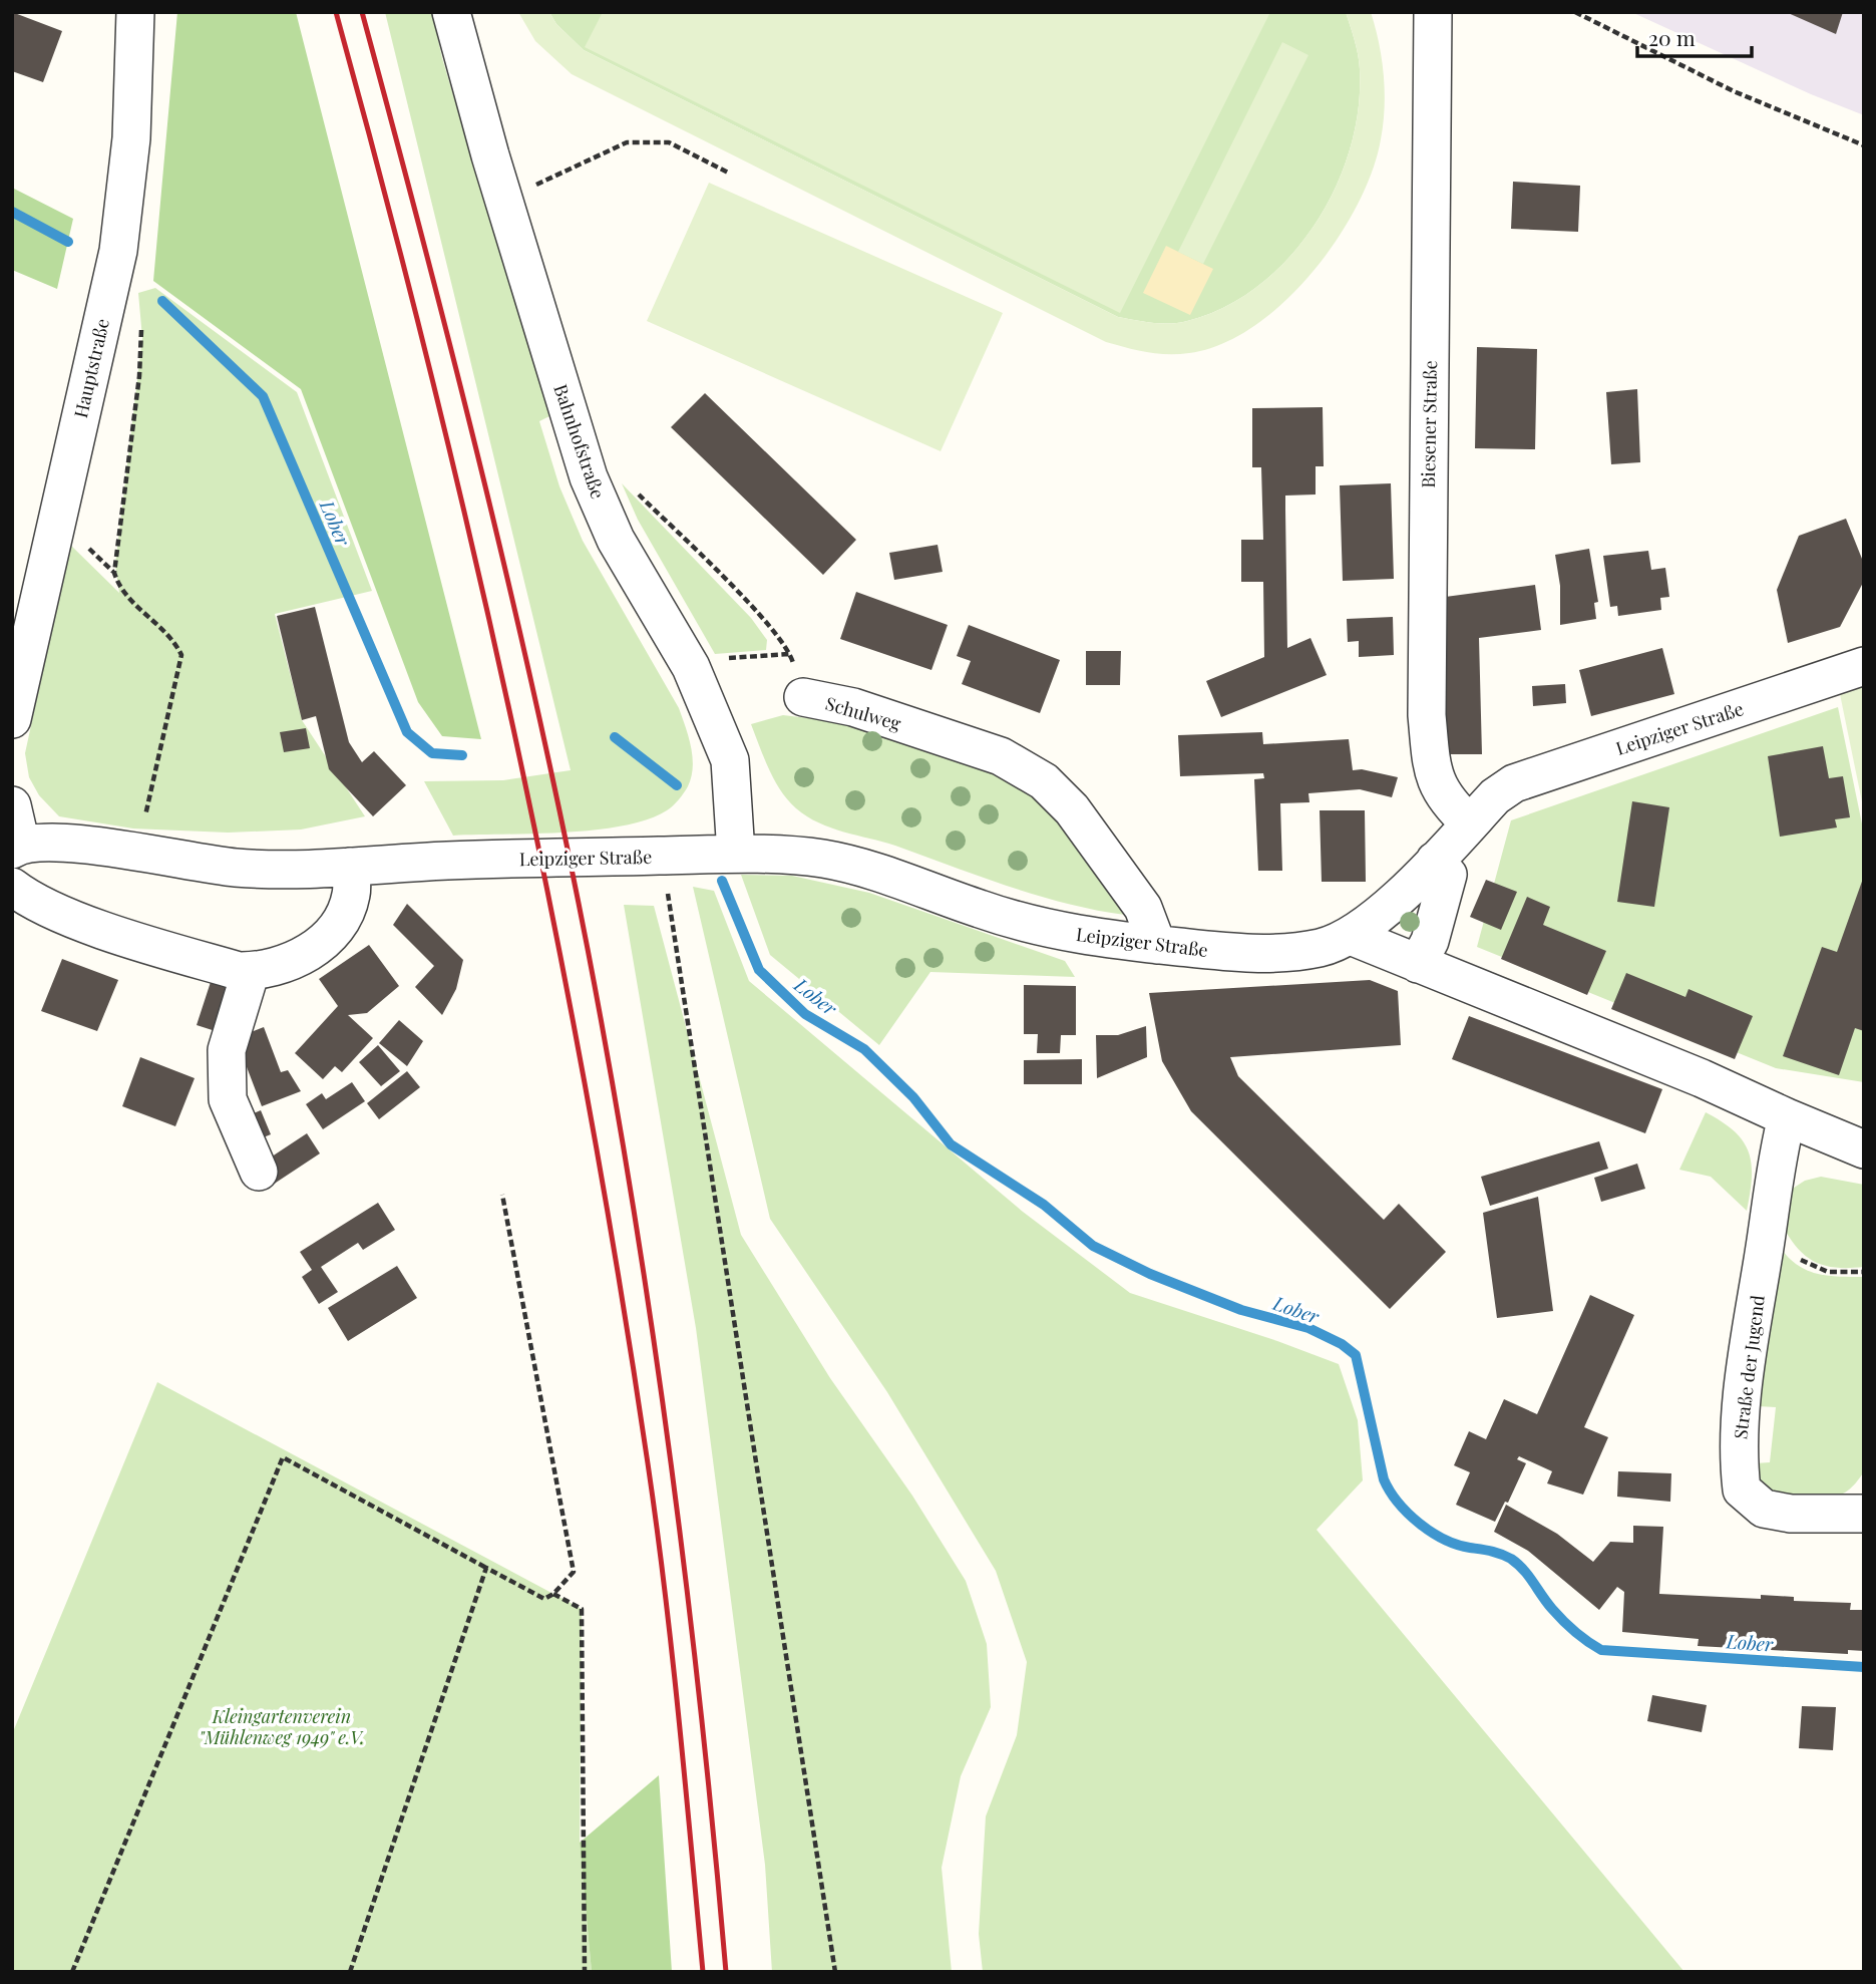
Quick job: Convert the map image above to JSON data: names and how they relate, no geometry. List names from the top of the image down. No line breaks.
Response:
{"streets":{"street":["Hauptstraße","Biesener Straße","Bahnhofstraße","Schulweg","Leipziger Straße","Straße der Jugend"]},"crossings":[["Biesener Straße","Leipziger Straße"],["Bahnhofstraße","Leipziger Straße"],["Schulweg","Leipziger Straße"]],"water":["Lober"],"parks":["Kleingartenverein \"Mühlenweg 1949\" e.V."],"scale_bar":"20 m"}
